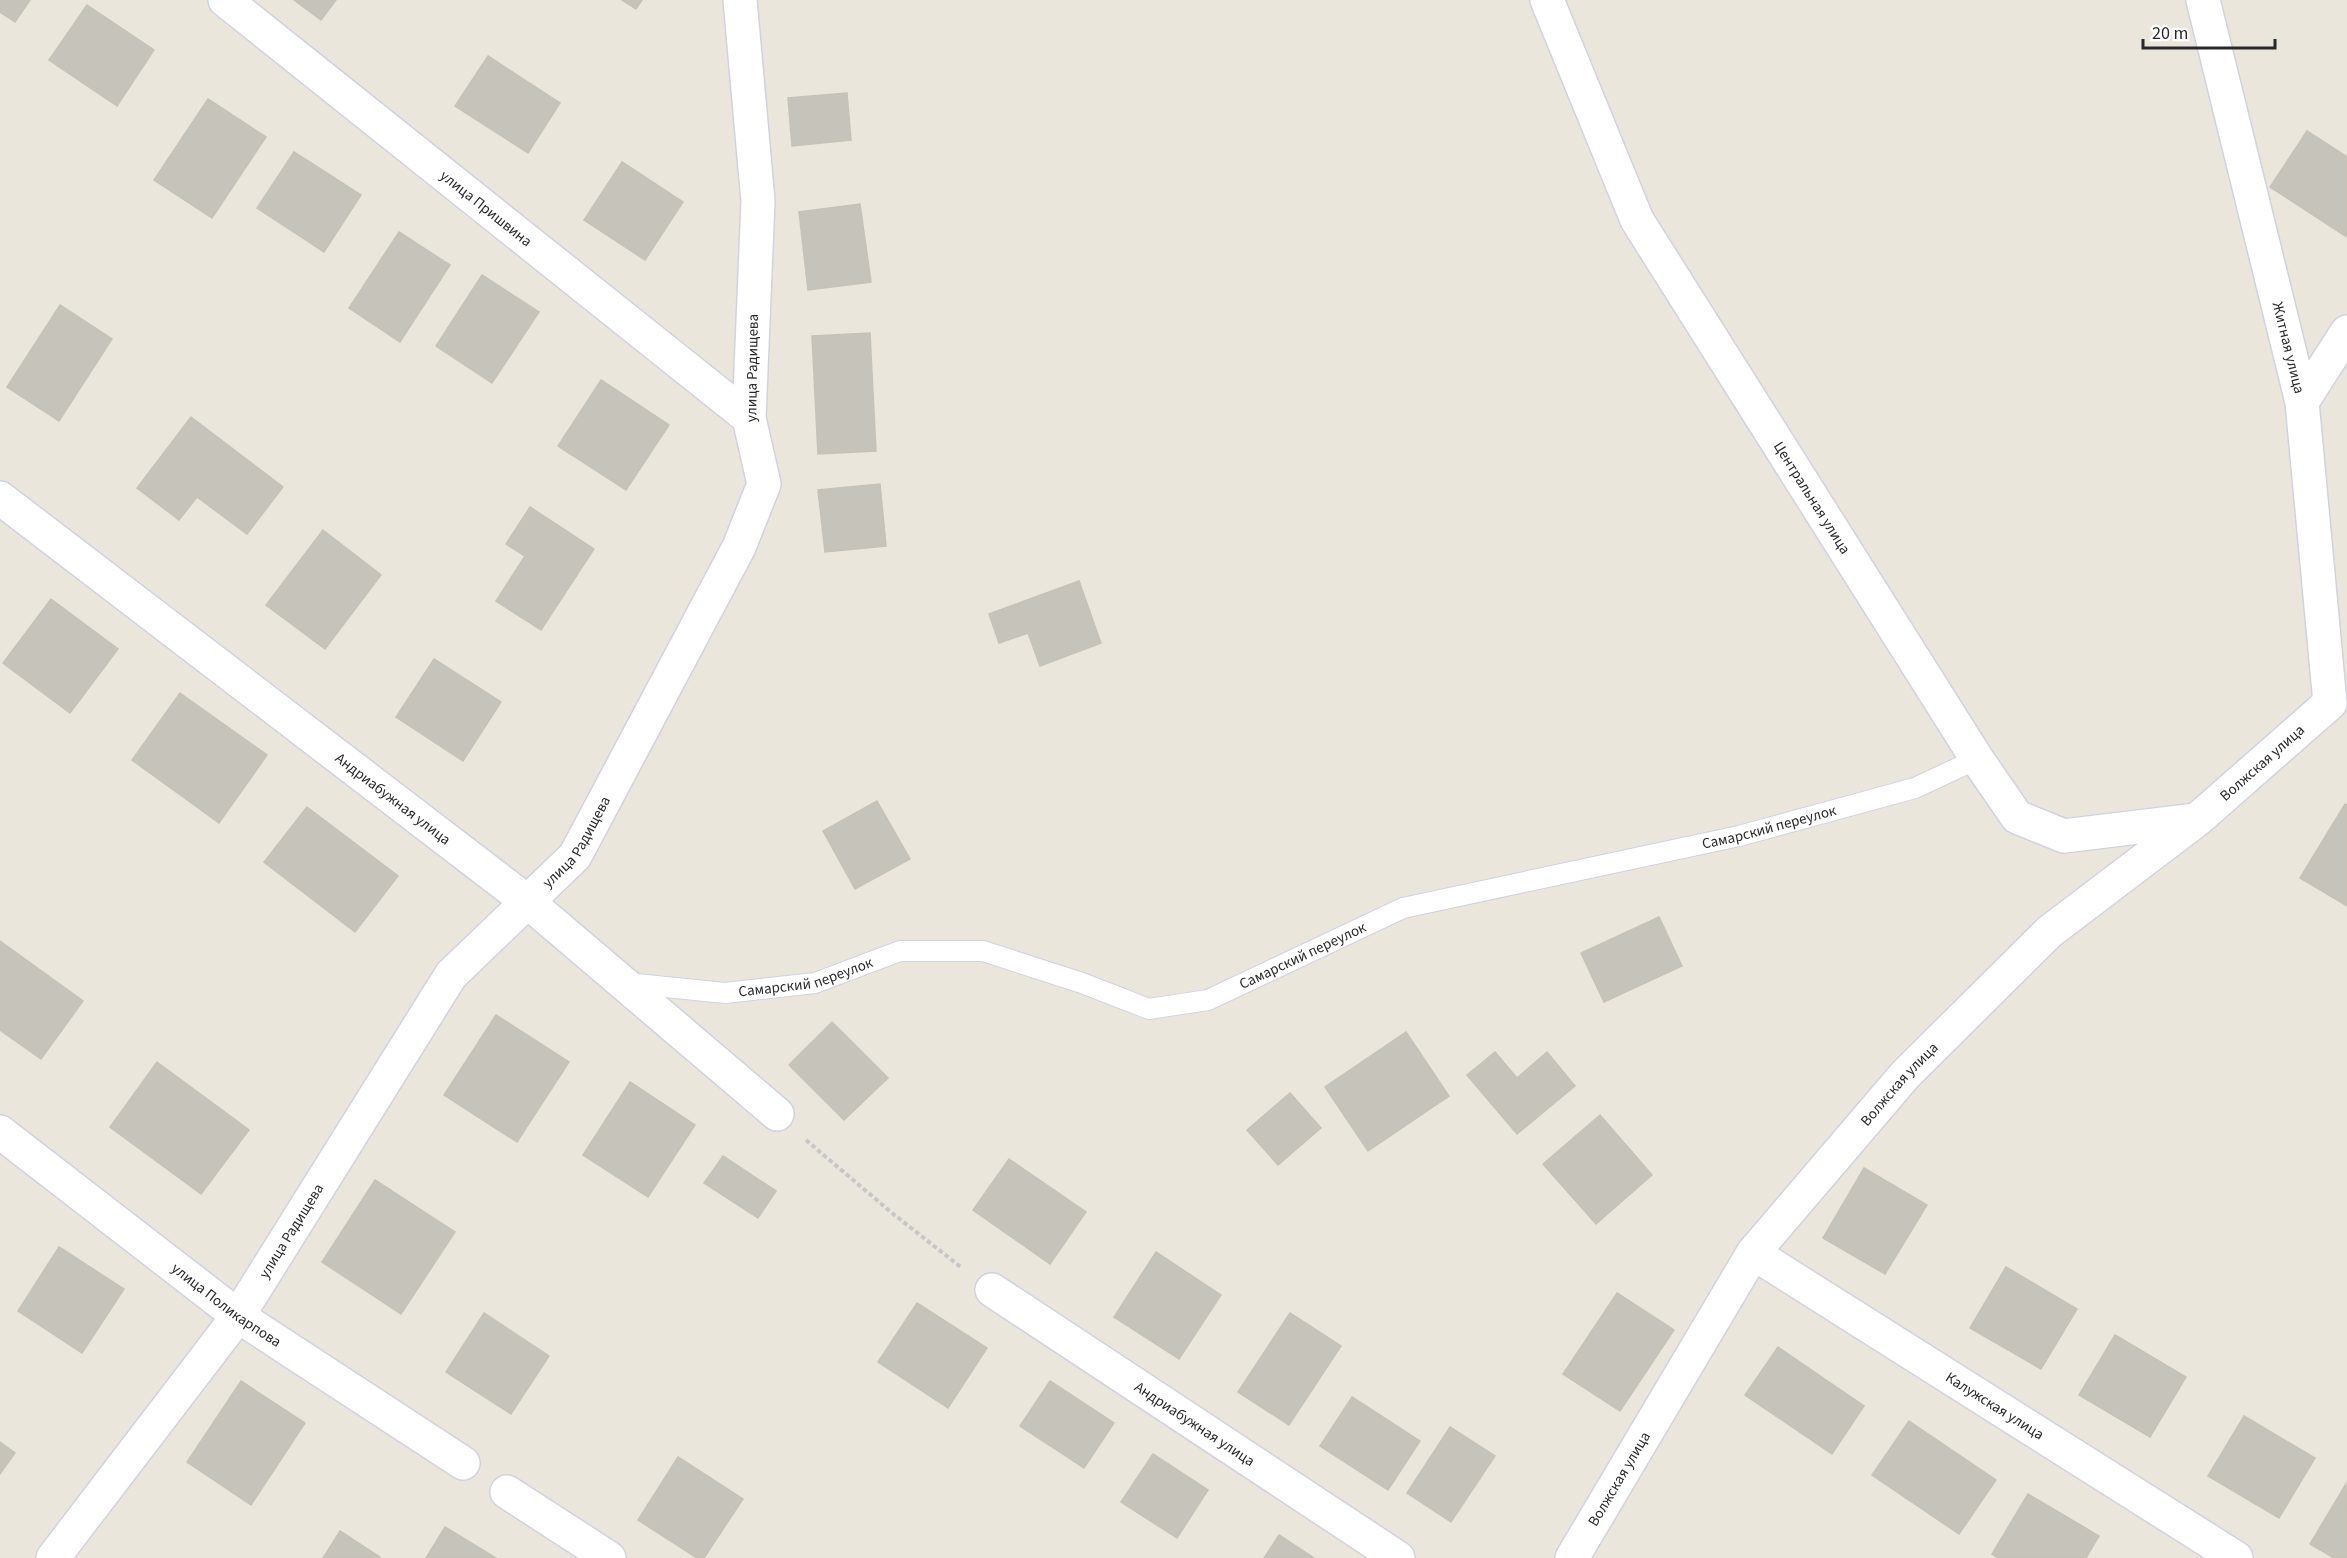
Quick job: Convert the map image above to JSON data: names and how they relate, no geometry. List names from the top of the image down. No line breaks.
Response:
{"streets":{"street":["улица Пришвина","Житная улица","улица Радищева","Центральная улица","Волжская улица","Андриабужная улица","улица Поликарпова","Калужская улица"],"lane":["Самарский переулок"]},"crossings":[["улица Пришвина","улица Радищева"],["Житная улица","Волжская улица"],["улица Радищева","Андриабужная улица"],["улица Радищева","улица Поликарпова"],["Центральная улица","Волжская улица"],["Центральная улица","Самарский переулок"],["Волжская улица","Калужская улица"],["Андриабужная улица","Самарский переулок"]],"scale_bar":"20 m"}
